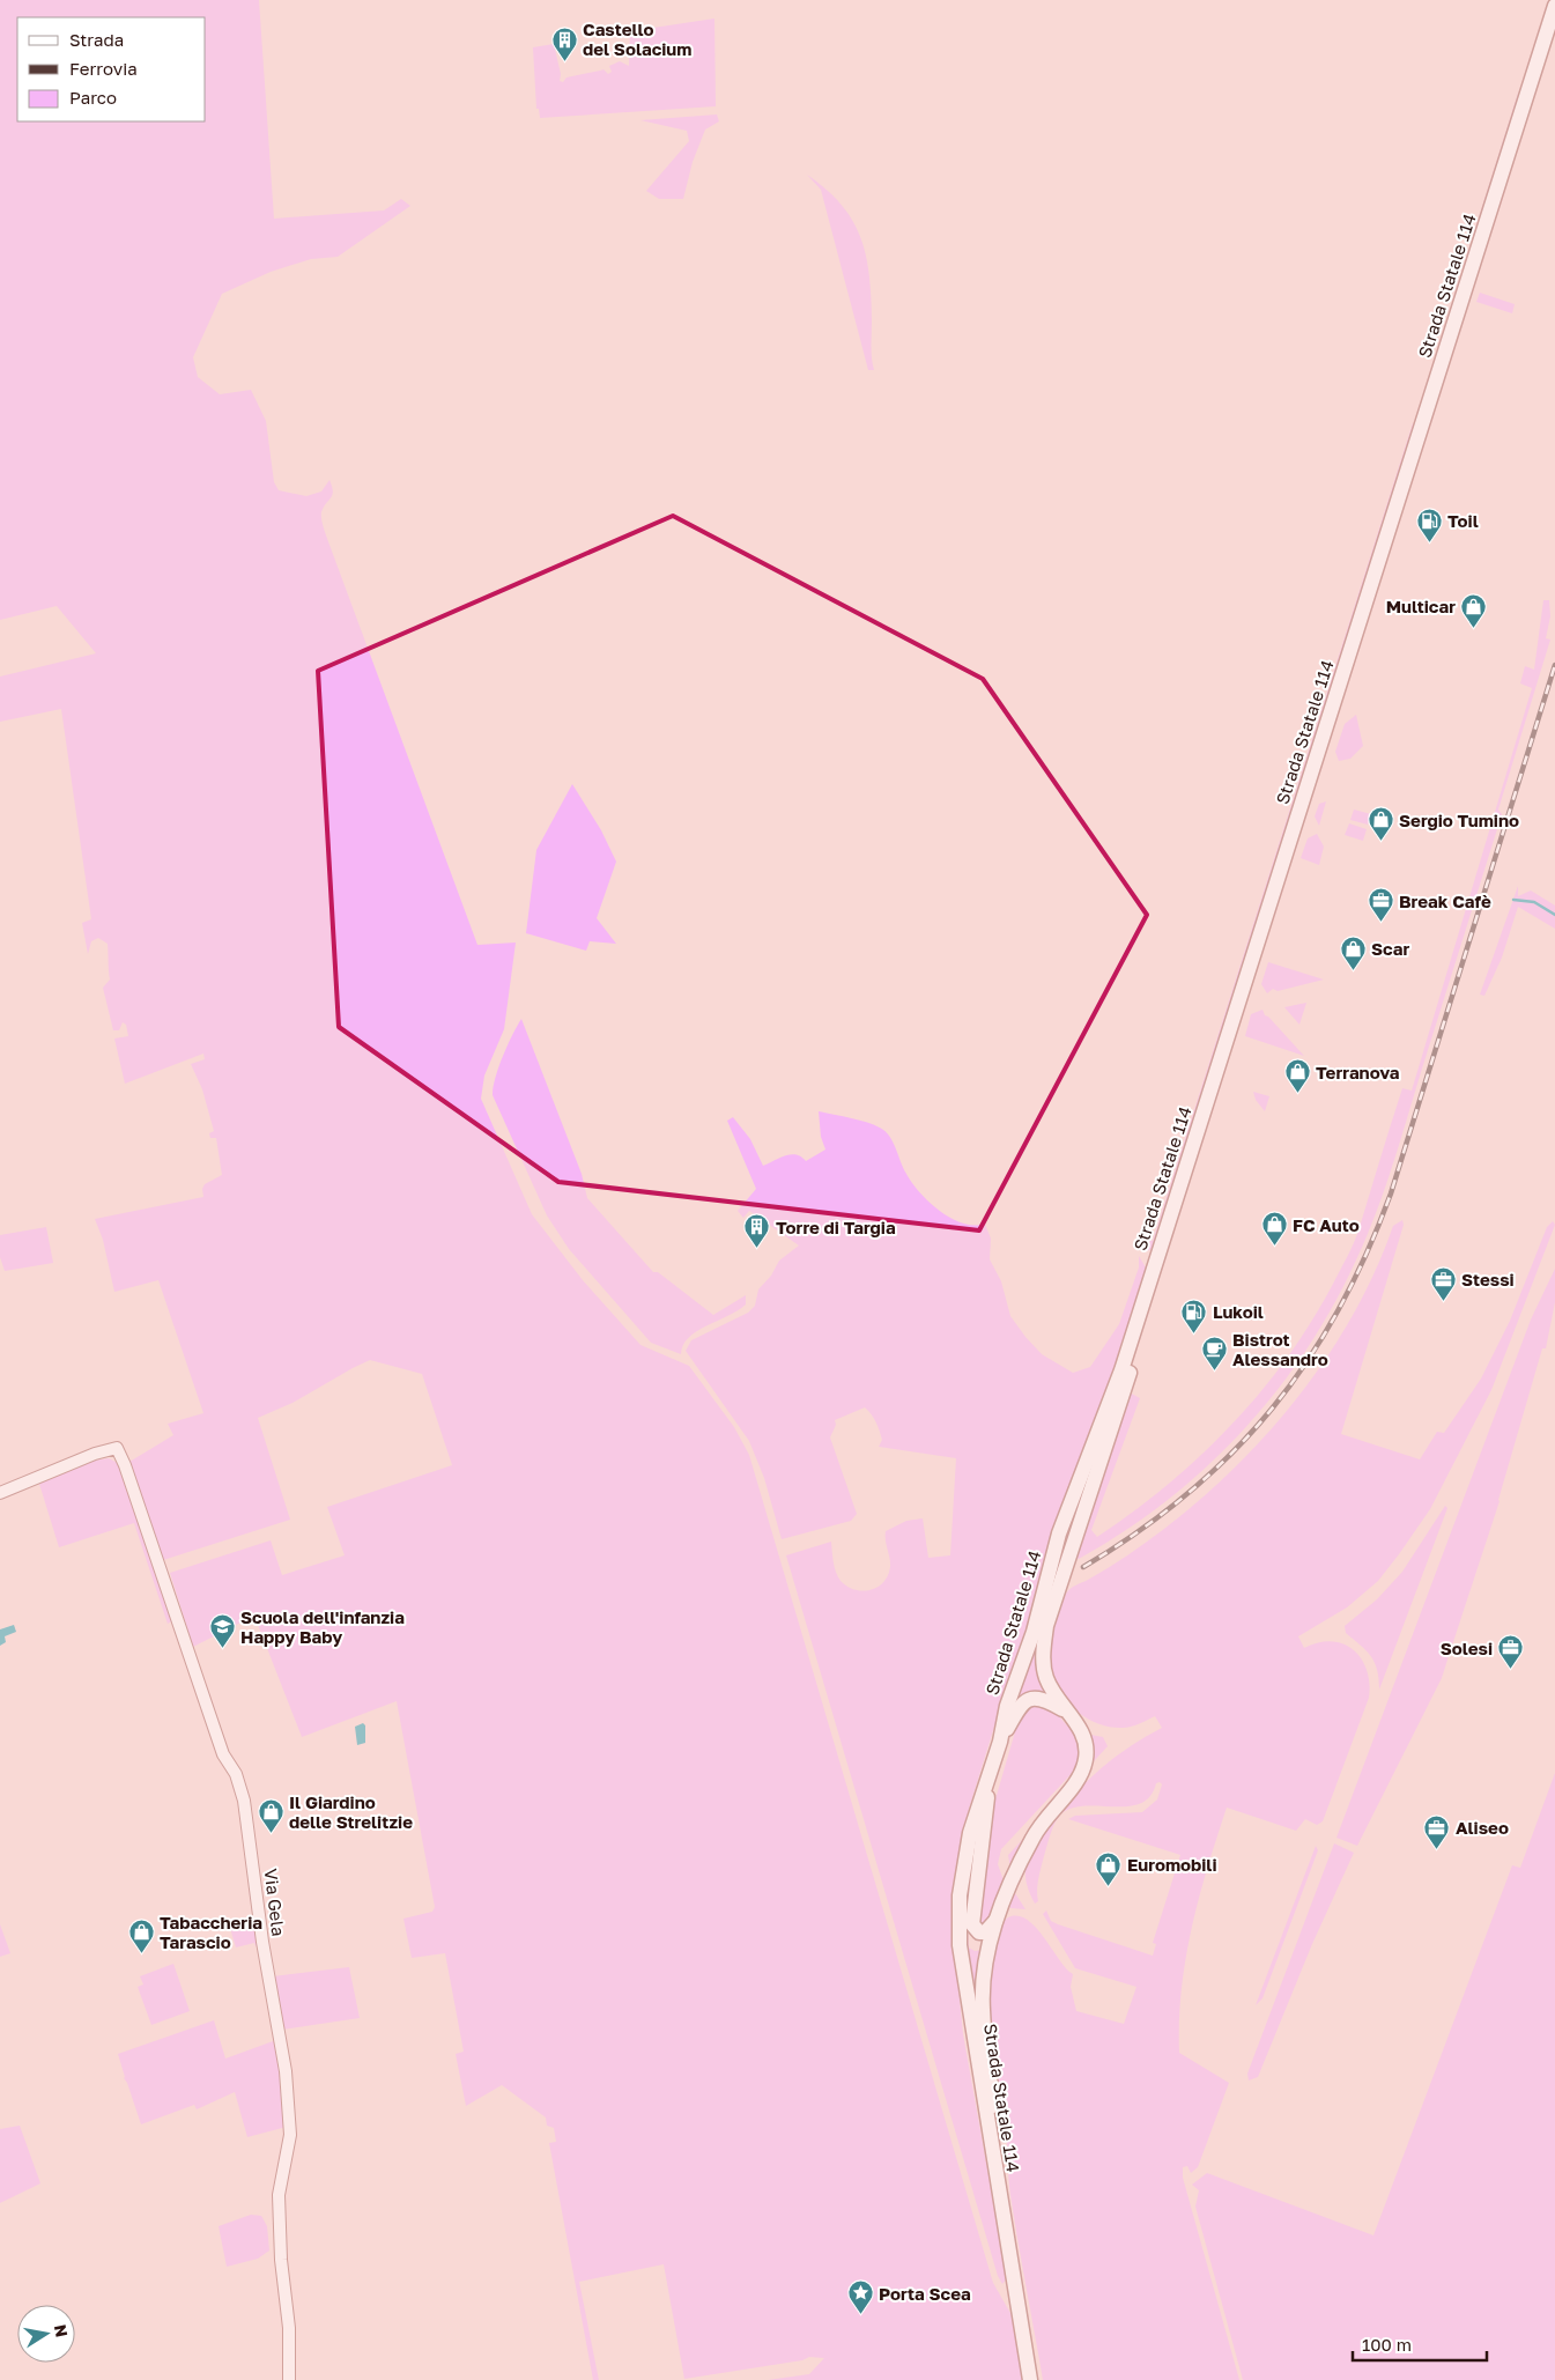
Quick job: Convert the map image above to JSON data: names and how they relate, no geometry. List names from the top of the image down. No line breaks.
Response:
{"streets":{"main road":["Strada Statale 114"],"street":["Via Gela"]},"places":{"building":["Castello del Solacium","Torre di Targia"],"fuel station":["Toil","Lukoil"],"shop":["Multicar","Sergio Tumino","Scar","Terranova","FC Auto","Il Giardino delle Strelitzie","Euromobili","Tabaccheria Tarascio"],"office":["Break Cafè","Stessi","Solesi","Aliseo"],"cafe":["Bistrot Alessandro"],"school or university":["Scuola dell'infanzia Happy Baby"],"place":["Porta Scea"]},"legend":["Strada","Ferrovia","Parco"],"scale_bar":"100 m","north":"right"}
